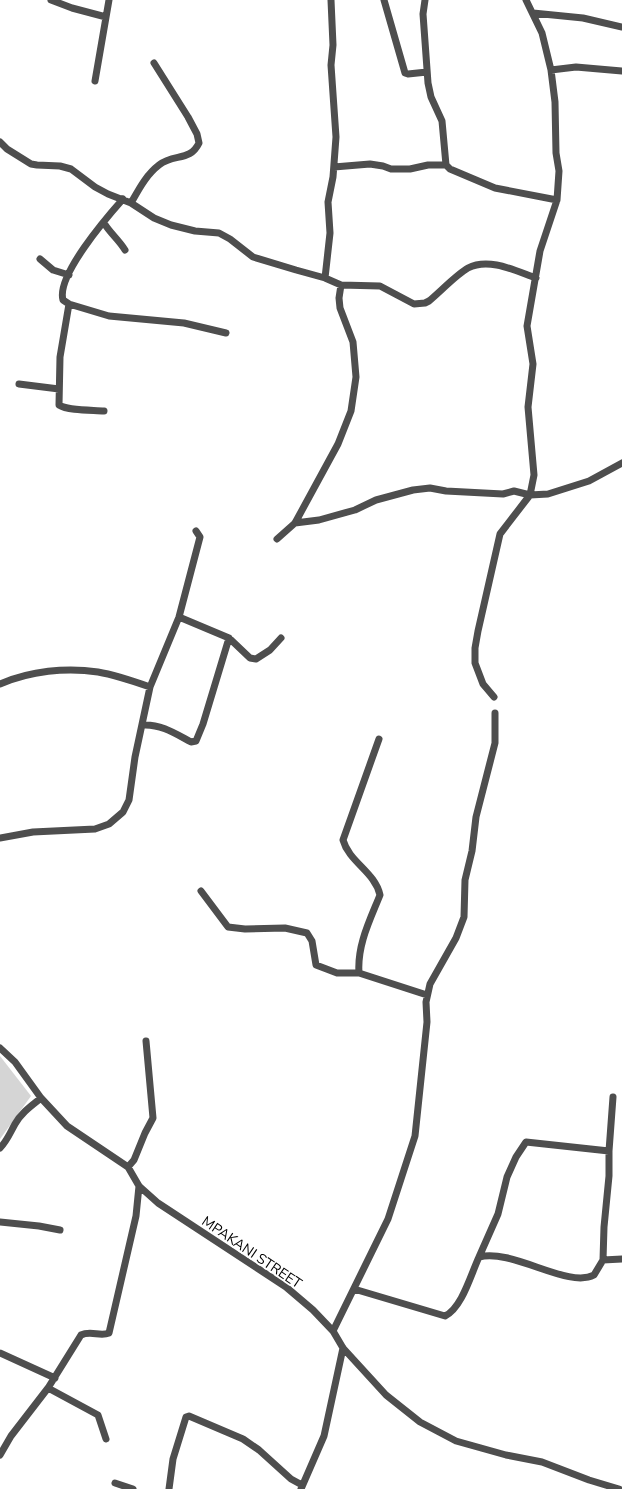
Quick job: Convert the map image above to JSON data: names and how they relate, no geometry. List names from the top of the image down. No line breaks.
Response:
{"streets":{"street":["MPAKANI STREET"]}}
